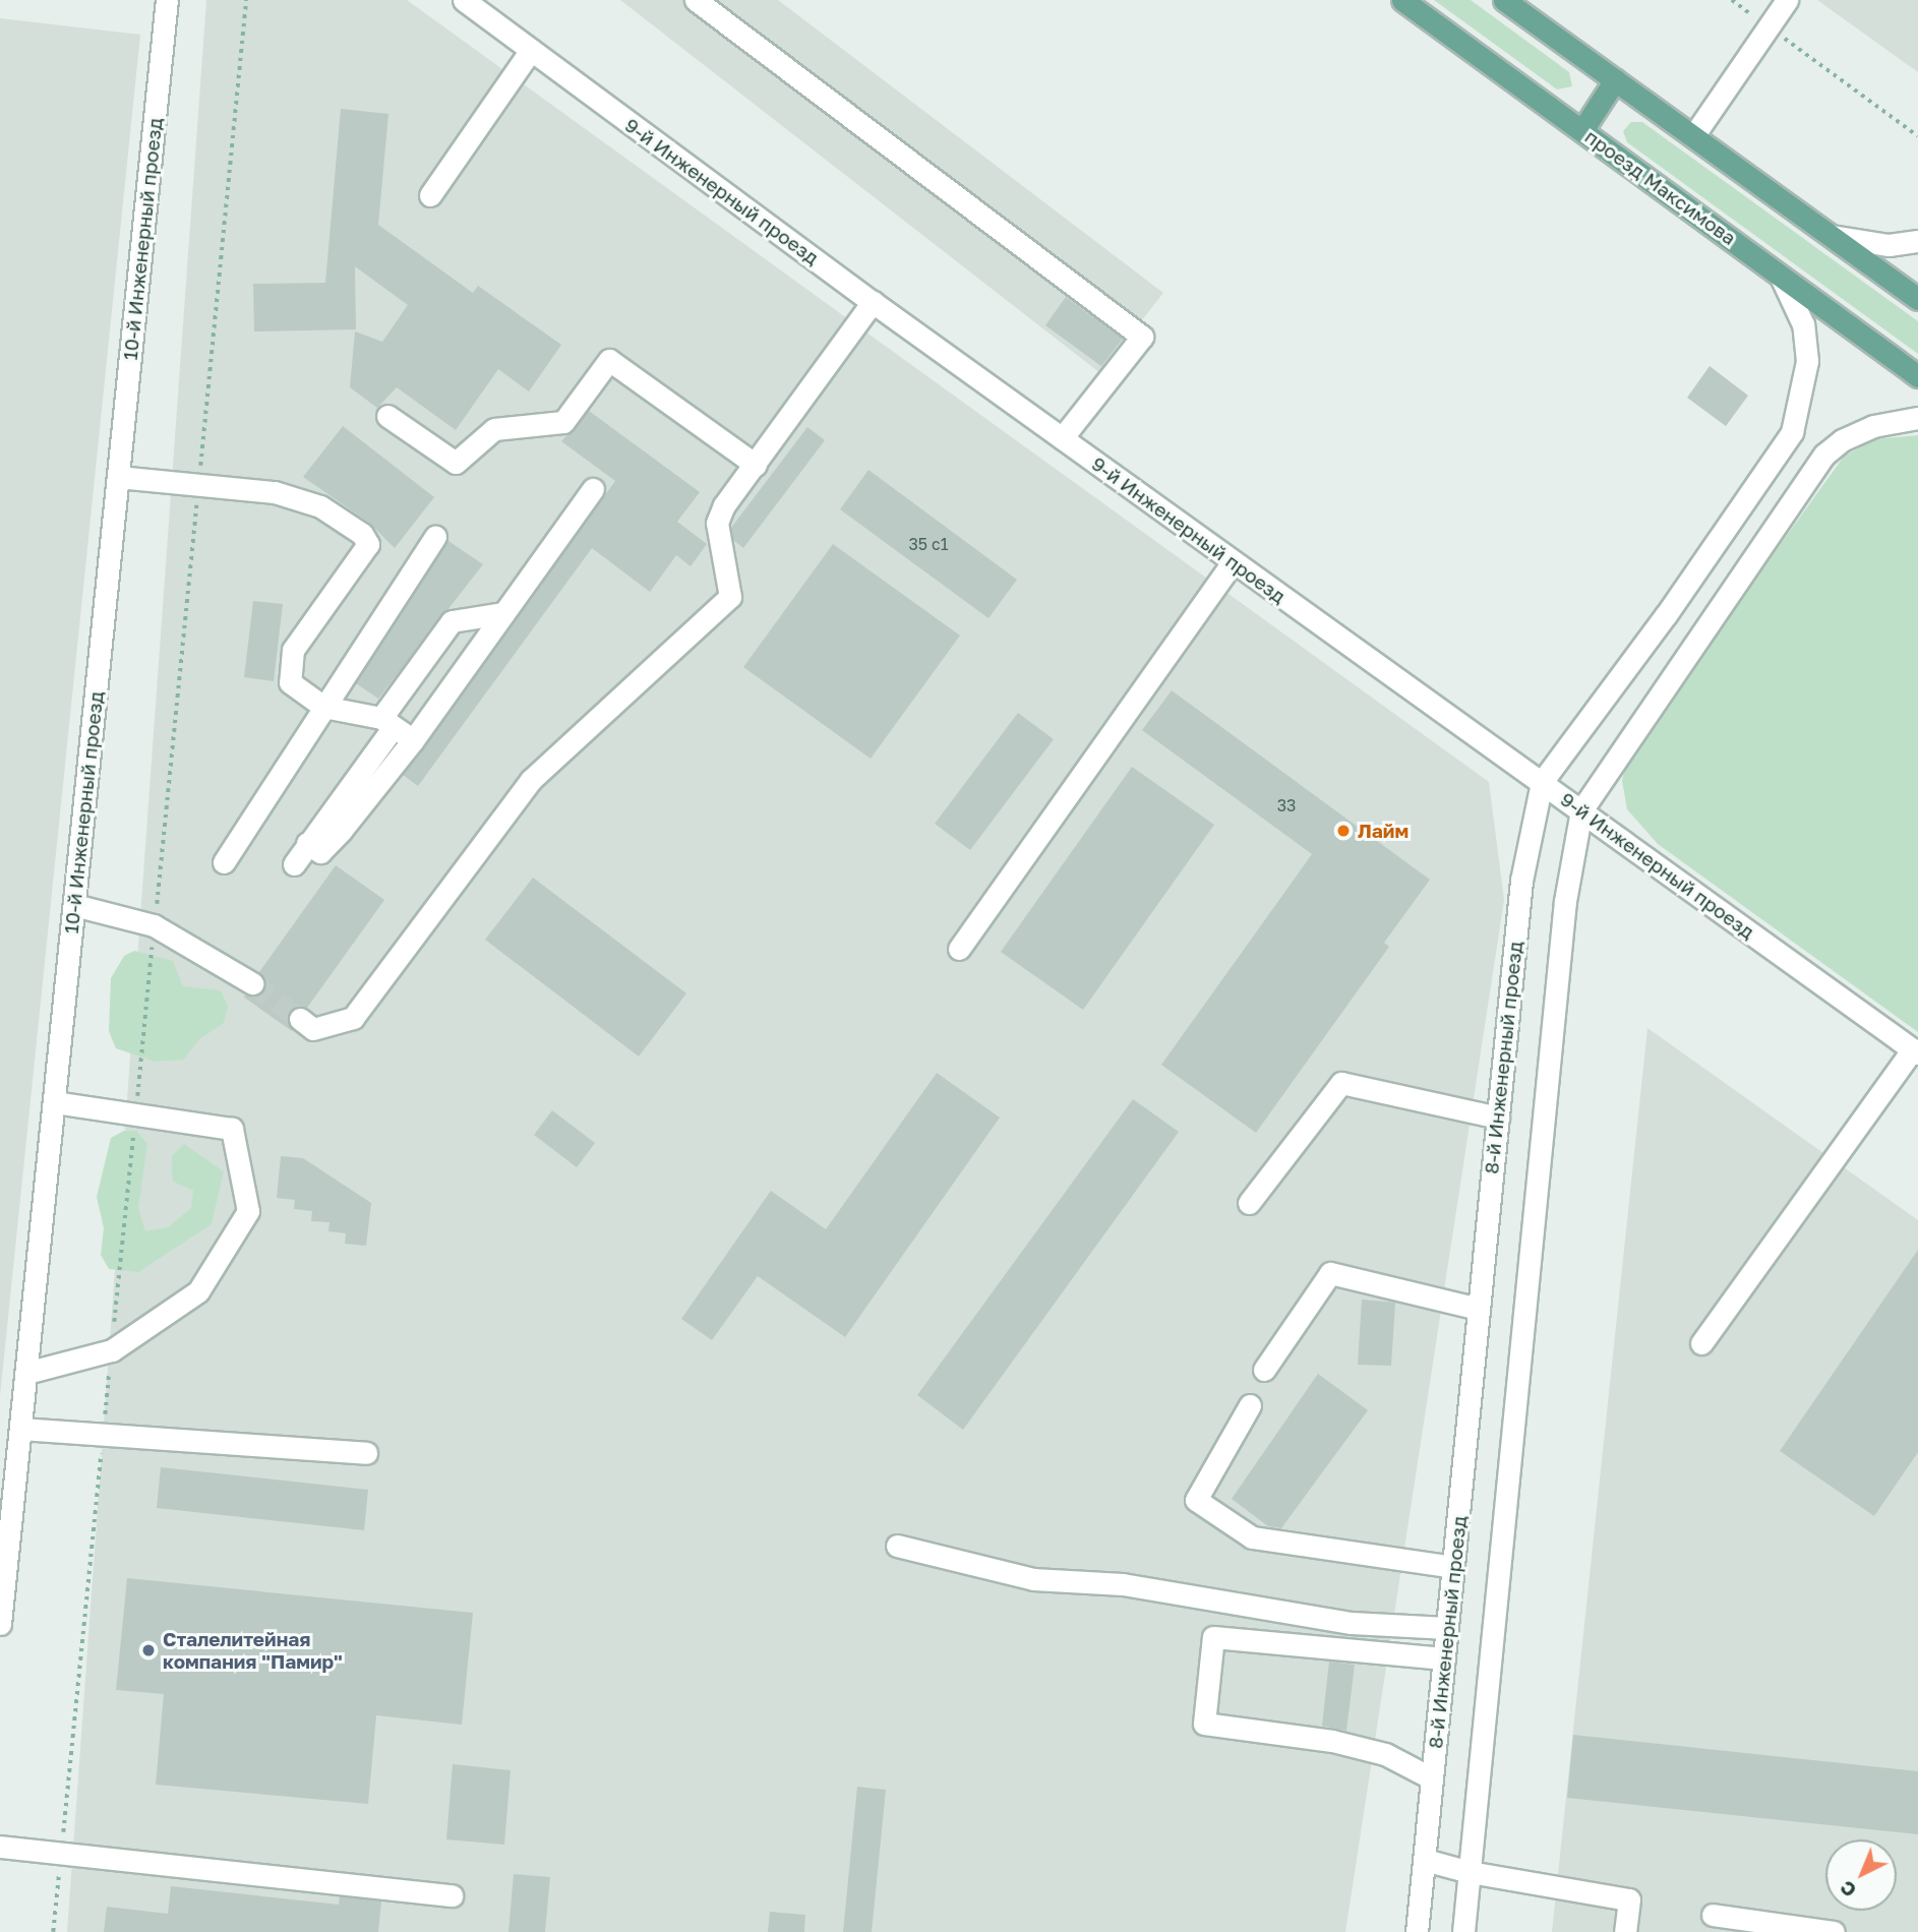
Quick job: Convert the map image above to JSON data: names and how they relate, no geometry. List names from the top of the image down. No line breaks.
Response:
{"streets":{"main road":["проезд Максимова"],"street":["9-й Инженерный проезд","10-й Инженерный проезд","8-й Инженерный проезд"]},"crossings":[["проезд Максимова","8-й Инженерный проезд"],["9-й Инженерный проезд","8-й Инженерный проезд"]],"places":["Лайм","Сталелитейная компания \"Памир\""],"house_numbers":["35 с1","33"],"north":"bottom left"}
